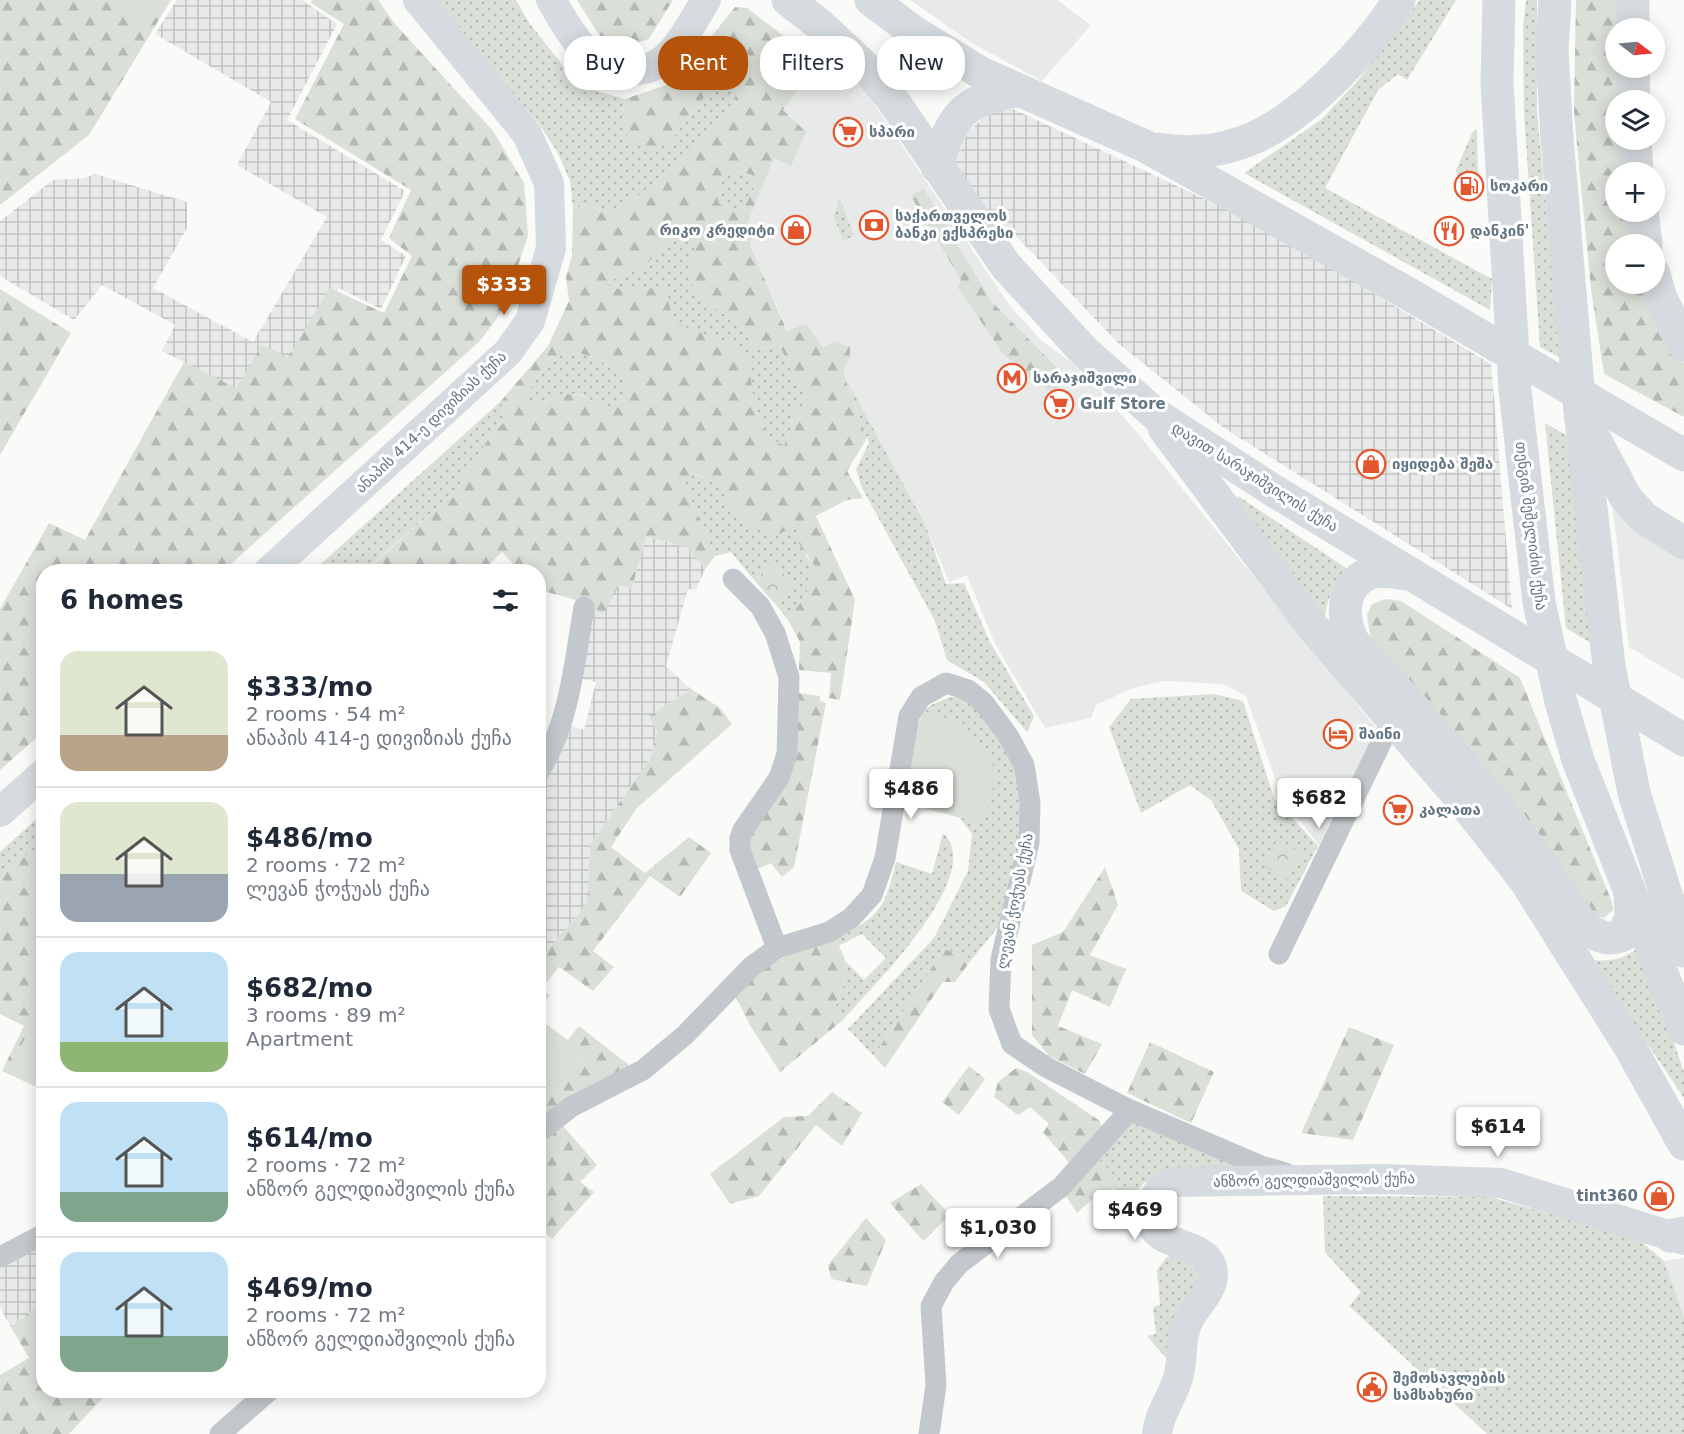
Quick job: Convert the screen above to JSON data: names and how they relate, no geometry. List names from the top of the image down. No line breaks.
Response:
{"streets":{"main road":["ანაპის 414-ე დივიზიას ქუჩა","დავით სარაჯიშვილის ქუჩა","თენგიზ შეშელიძის ქუჩა","ანზორ გელდიაშვილის ქუჩა"],"street":["ლევან ჭოჭუას ქუჩა"]},"crossings":[["ლევან ჭოჭუას ქუჩა","ანზორ გელდიაშვილის ქუჩა"]],"places":{"supermarket":["სპარი","Gulf Store","კალათა"],"fuel station":["სოკარი"],"bank":["საქართველოს ბანკი ექსპრესი"],"shop":["რიკო კრედიტი","იყიდება შეშა","tint360"],"restaurant":["დანკინ'"],"metro station":["სარაჯიშვილი"],"hotel":["შაინი"],"public building":["შემოსავლების სამსახური"]},"north":"right","page":{"map_buttons":["+","−"],"chip":["Buy","Rent","Filters","New"],"price":["$333","$486","$682","$614","$469","$1,030"],"heading":"6 homes","list":[{"name":"$333/mo","note":"2 rooms · 54 m² · ანაპის 414-ე დივიზიას ქუჩა"},{"name":"$486/mo","note":"2 rooms · 72 m² · ლევან ჭოჭუას ქუჩა"},{"name":"$682/mo","note":"3 rooms · 89 m² · Apartment"},{"name":"$614/mo","note":"2 rooms · 72 m² · ანზორ გელდიაშვილის ქუჩა"},{"name":"$469/mo","note":"2 rooms · 72 m² · ანზორ გელდიაშვილის ქუჩა"}]}}
